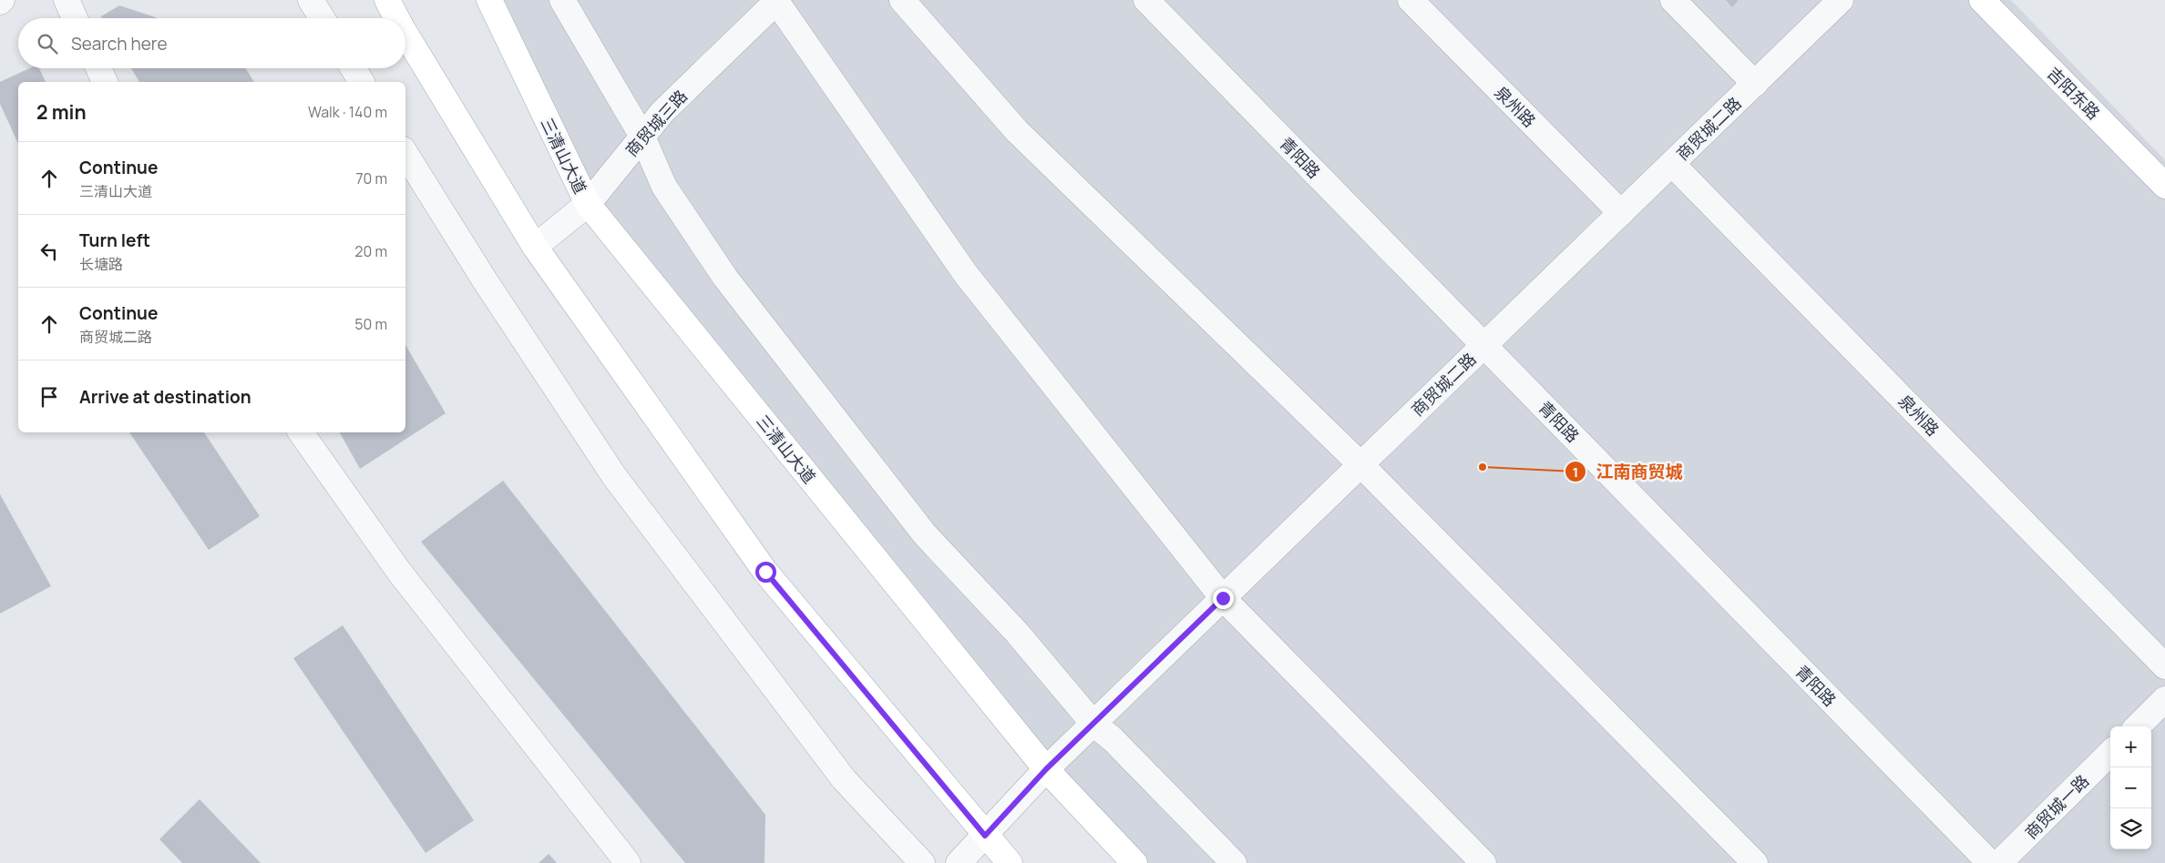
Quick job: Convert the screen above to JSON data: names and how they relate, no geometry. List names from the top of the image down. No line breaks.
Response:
{"streets":{"main road":["吉阳东路","三清山大道"],"street":["泉州路","商贸城三路","商贸城二路","青阳路","商贸城一路"]},"crossings":[["泉州路","商贸城二路"],["商贸城三路","三清山大道"],["商贸城二路","三清山大道"],["商贸城二路","青阳路"]],"places":["江南商贸城"],"page":{"search":"Search here","heading":["2 min","Walk · 140 m"],"list":[["Continue","三清山大道","70 m"],["Turn left","长塘路","20 m"],["Continue","商贸城二路","50 m"],"Arrive at destination"],"map_buttons":["+","−"]}}
